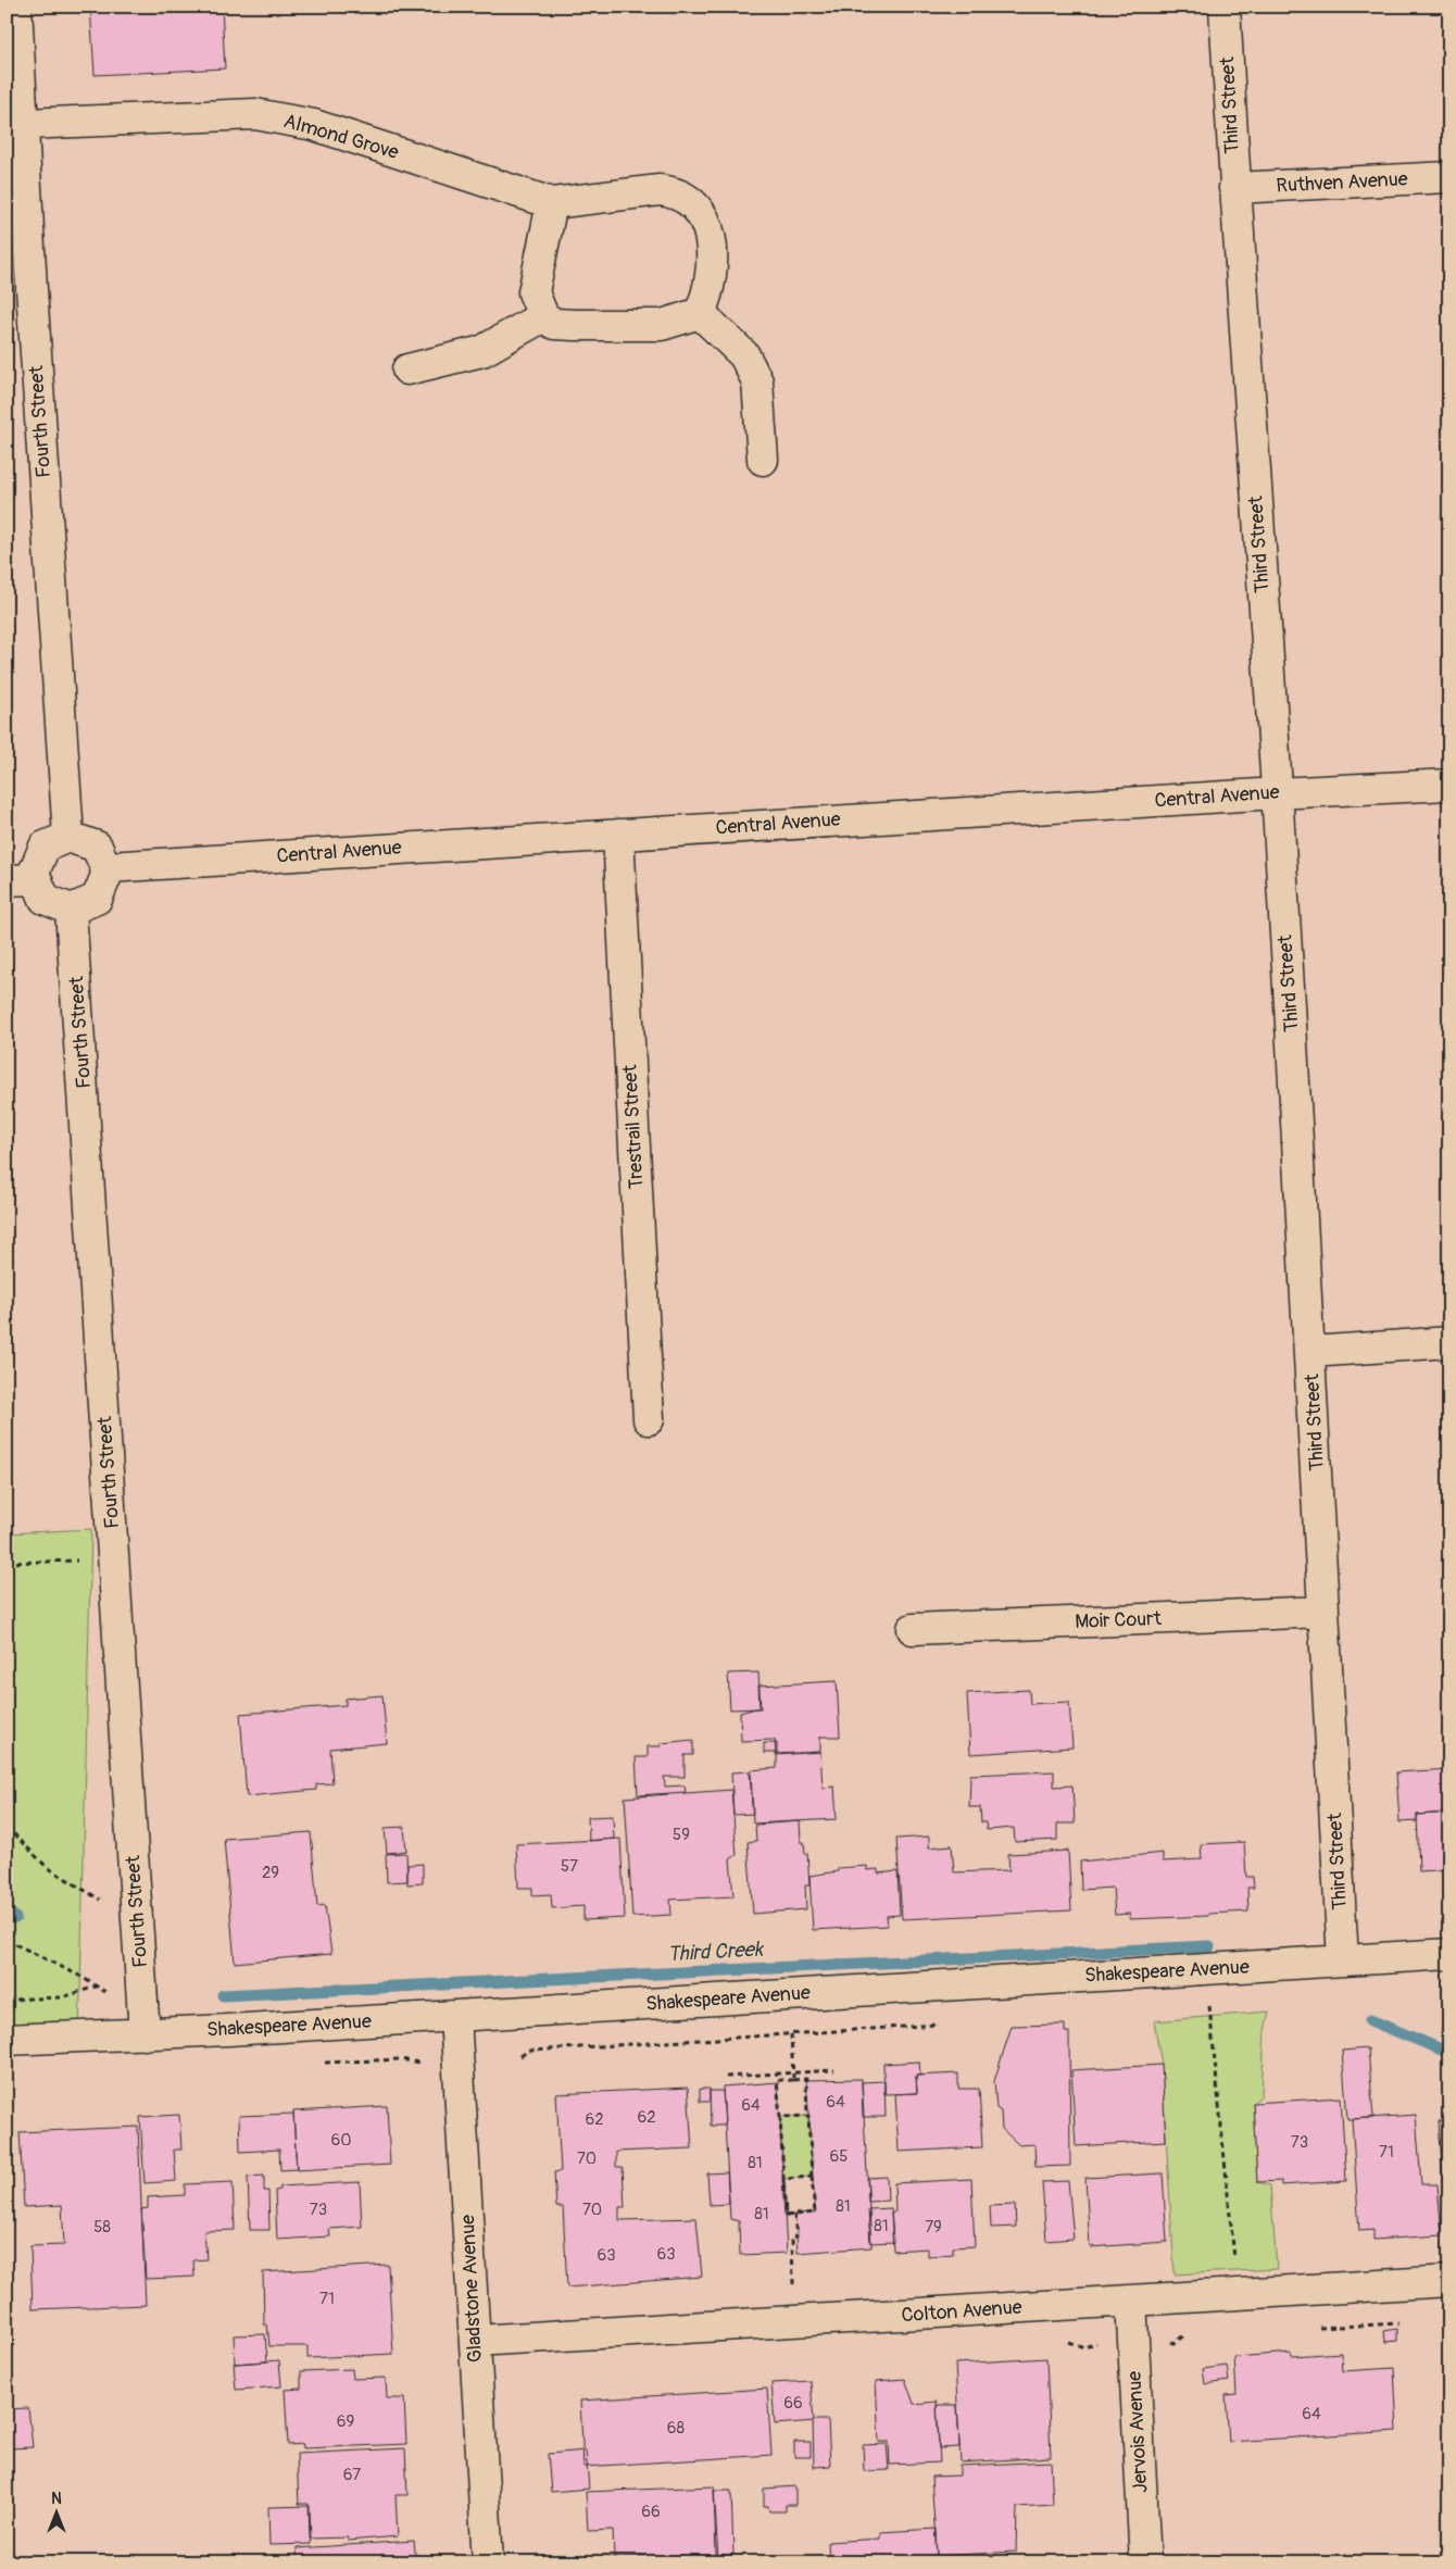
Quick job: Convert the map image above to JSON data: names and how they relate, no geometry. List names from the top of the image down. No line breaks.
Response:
{"streets":{"street":["Third Street","Almond Grove","Ruthven Avenue","Fourth Street","Central Avenue","Trestrail Street","Moir Court","Shakespeare Avenue","Gladstone Avenue","Colton Avenue","Jervois Avenue"]},"crossings":[["Third Street","Ruthven Avenue"],["Third Street","Central Avenue"],["Third Street","Moir Court"],["Third Street","Shakespeare Avenue"],["Almond Grove","Fourth Street"],["Fourth Street","Central Avenue"],["Fourth Street","Shakespeare Avenue"],["Central Avenue","Trestrail Street"],["Shakespeare Avenue","Gladstone Avenue"],["Gladstone Avenue","Colton Avenue"],["Colton Avenue","Jervois Avenue"]],"water":["Third Creek"],"house_numbers":["59","57","29","64","64","62","62","60","73","71","65","70","81","81","73","70","81","81","58","79","63","63","71","66","64","69","68","67","66"],"north":"top"}
